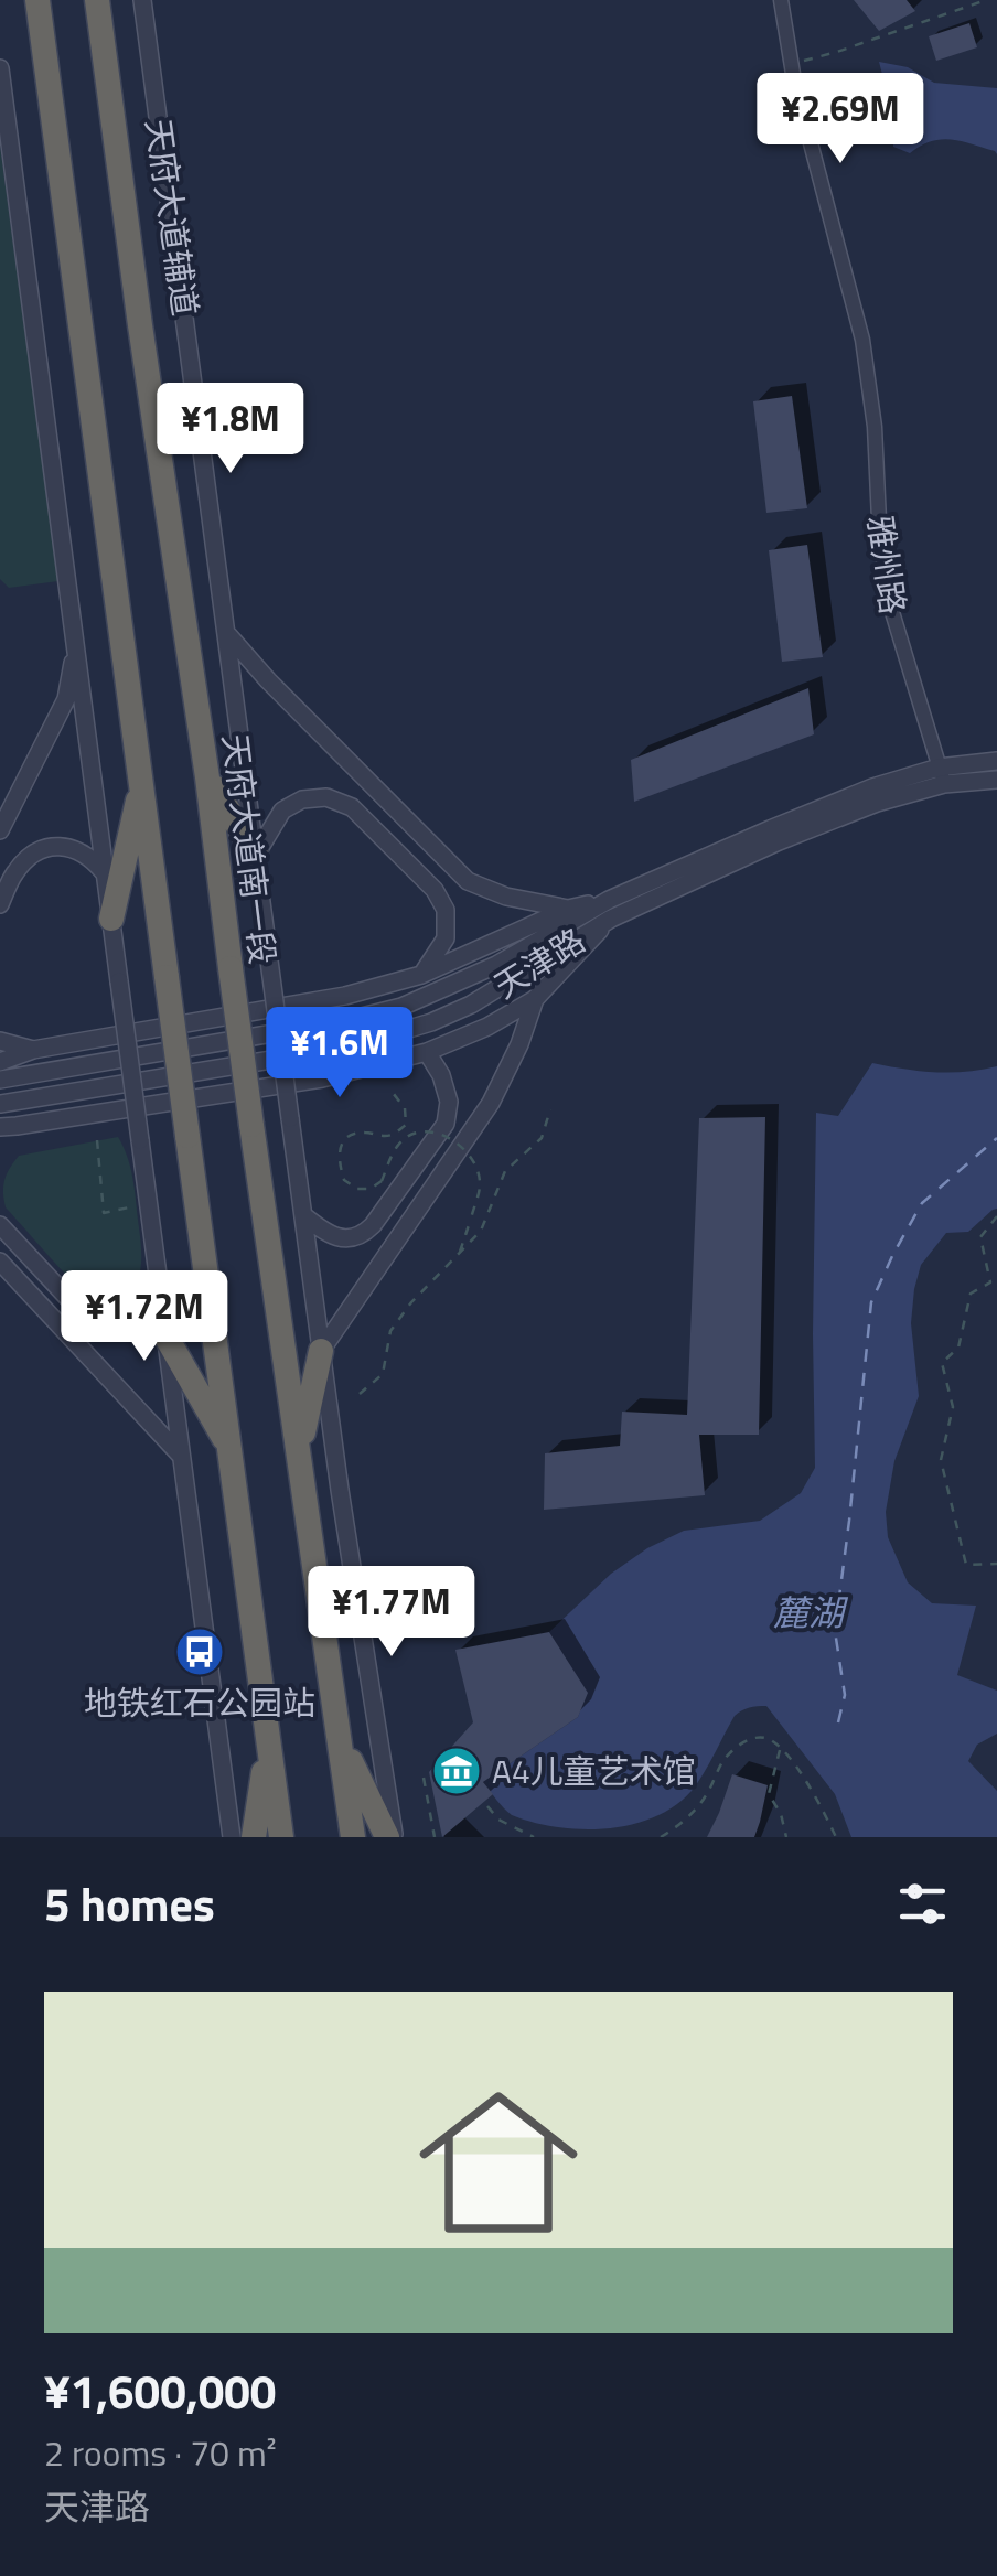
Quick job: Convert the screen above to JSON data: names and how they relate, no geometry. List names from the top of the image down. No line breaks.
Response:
{"streets":{"highway":["天府大道南一段"],"street":["天府大道辅道","雅州路","天津路"]},"crossings":[["雅州路","天津路"]],"water":["麓湖"],"places":{"bus stop":["地铁红石公园站"],"museum":["A4儿童艺术馆"]},"page":{"price":["¥2.69M","¥1.8M","¥1.6M","¥1.72M","¥1.77M"],"heading":"5 homes","list":[{"name":"¥1,600,000","note":"2 rooms · 70 m² · 天津路"}]}}
